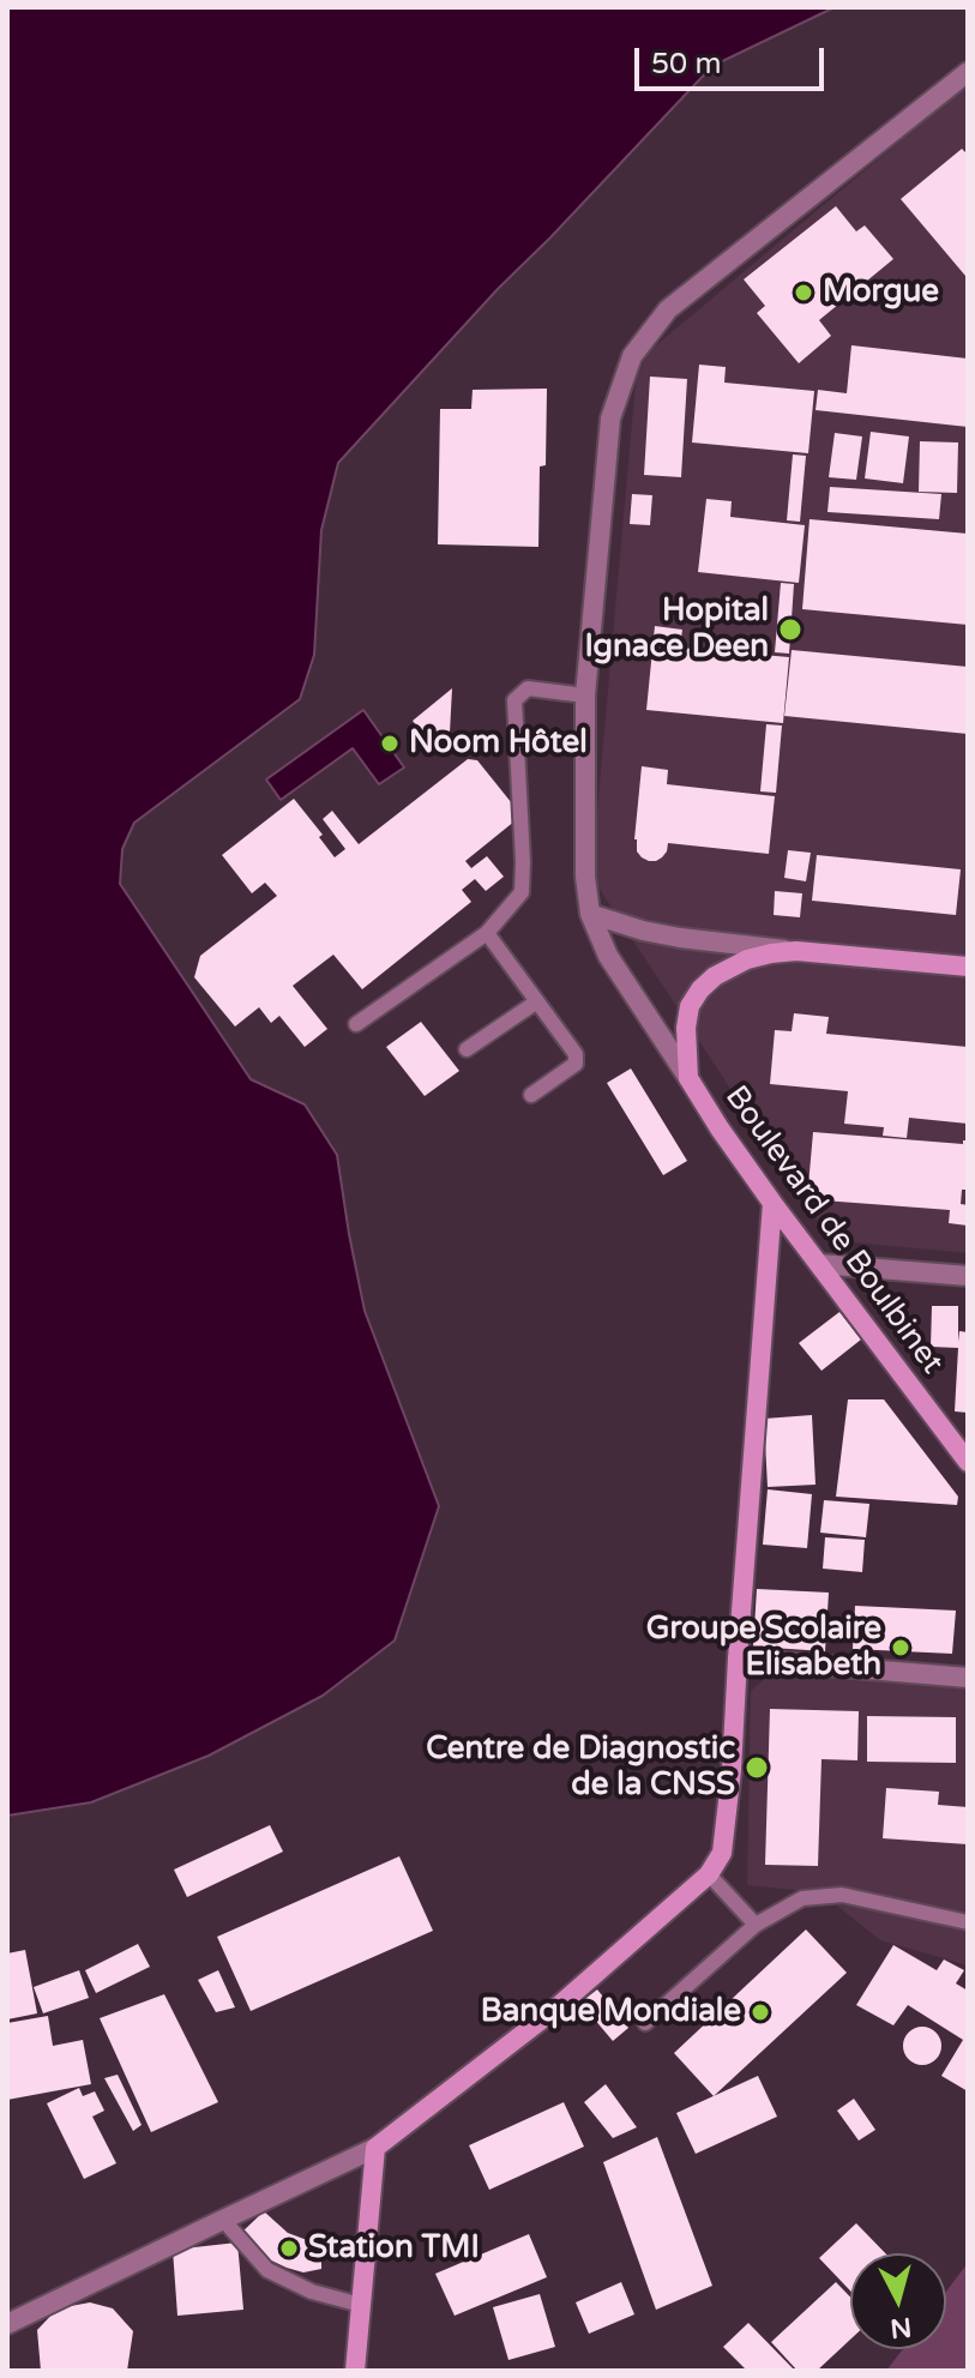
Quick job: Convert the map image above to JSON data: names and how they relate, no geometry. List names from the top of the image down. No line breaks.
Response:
{"streets":{"main road":["Boulevard de Boulbinet"]},"places":["Morgue","Hopital Ignace Deen","Noom Hôtel","Groupe Scolaire Elisabeth","Centre de Diagnostic de la CNSS","Banque Mondiale","Station TMI"],"scale_bar":"50 m","north":"bottom"}
